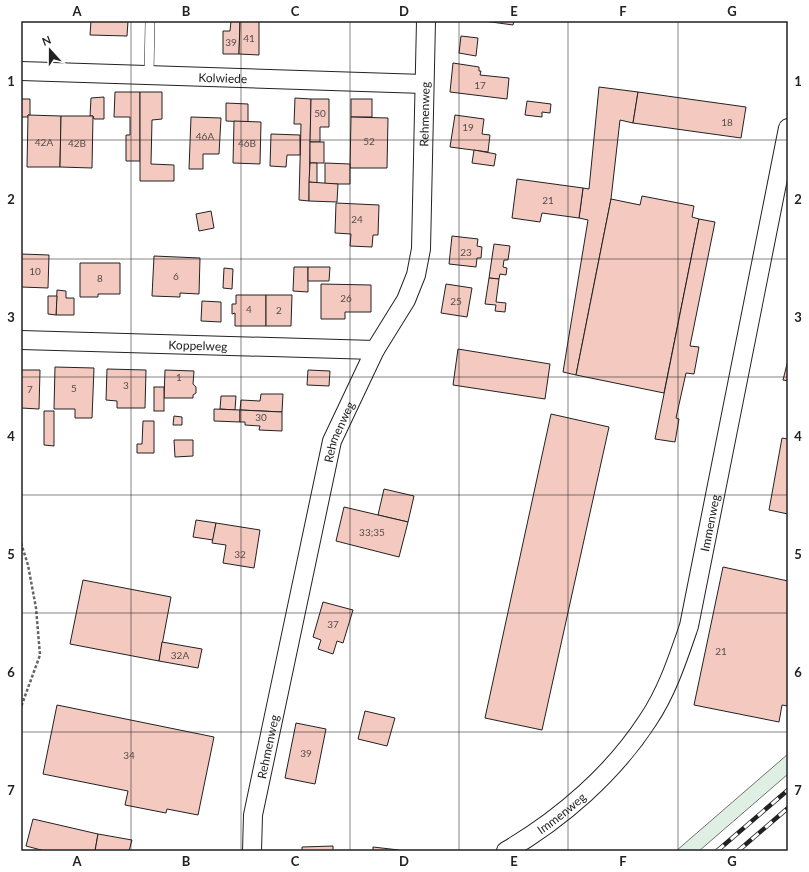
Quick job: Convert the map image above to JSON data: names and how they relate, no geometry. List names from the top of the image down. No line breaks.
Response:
{"streets":{"street":["Kolwiede","Rehmenweg","Koppelweg","Immenweg"]},"crossings":[["Kolwiede","Rehmenweg"],["Rehmenweg","Koppelweg"]],"house_numbers":["41","39","17","50","18","19","46A","52","42A","42B","46B","21","24","23","10","6","8","26","25","4","2","1","3","5","7","30","33;35","32","37","21","32A","39","34"],"north":"top","grid":{"columns":["A","B","C","D","E","F","G"],"rows":["1","2","3","4","5","6","7"]}}
